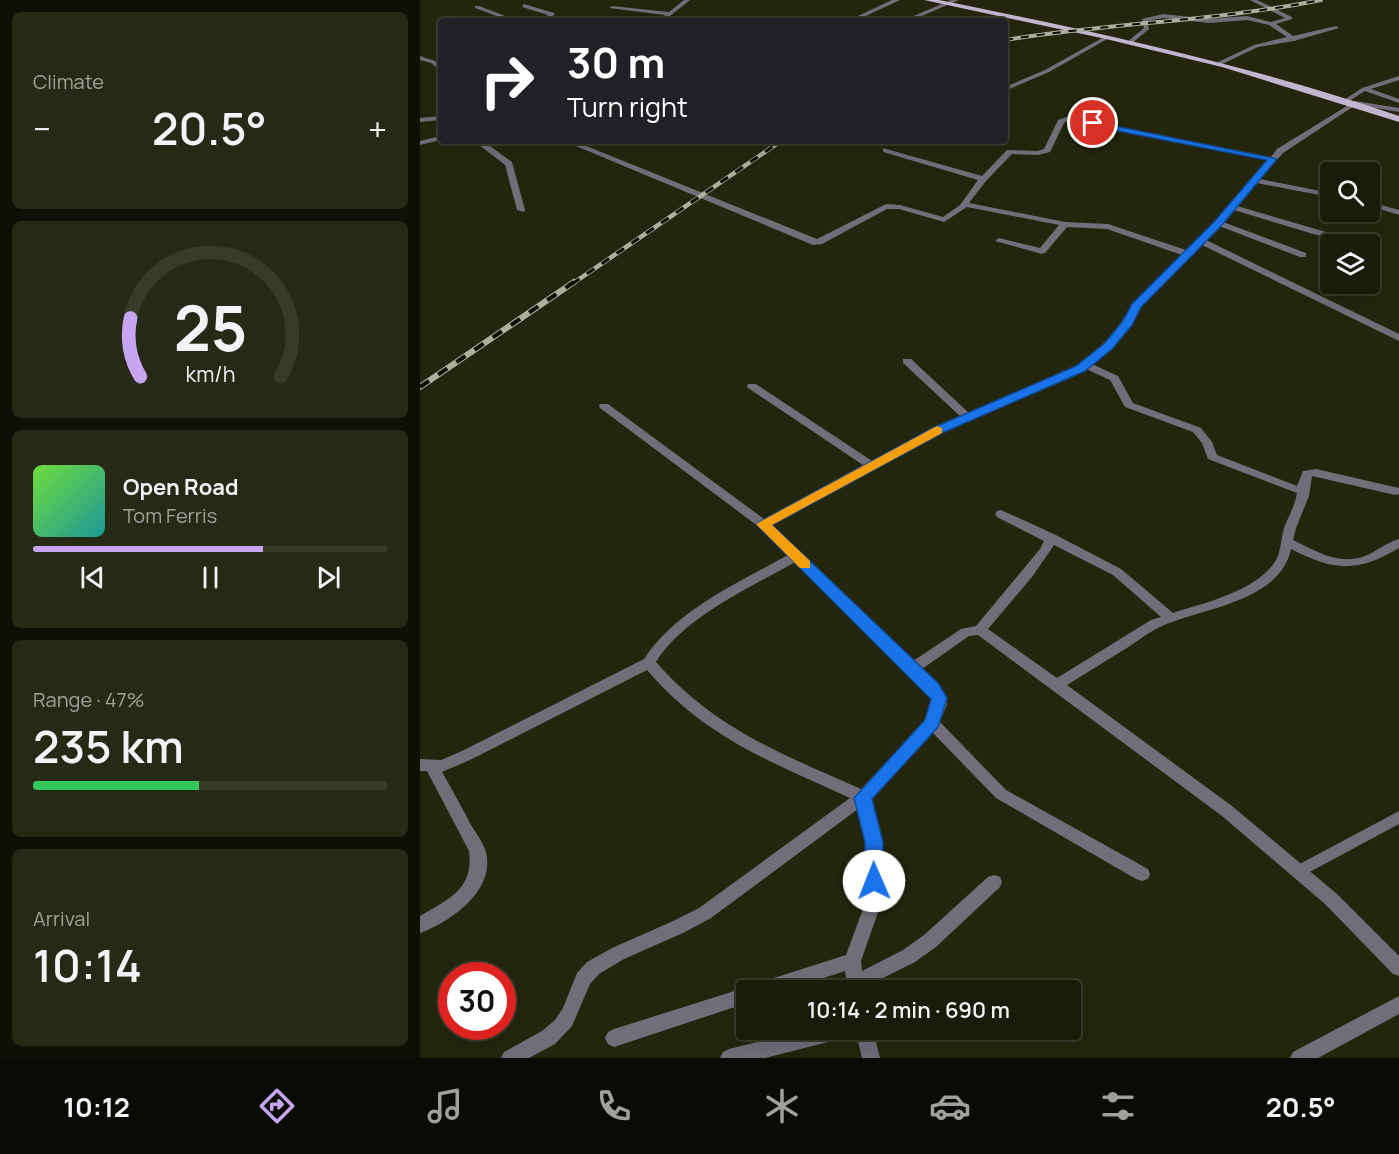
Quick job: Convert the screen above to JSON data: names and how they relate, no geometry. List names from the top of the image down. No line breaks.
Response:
{"page":{"tile":["Climate",["Range · 47%","235 km"],["Arrival","10:14"]],"turn":["30 m","Turn right"],"heat":["−","20.5°","+"],"song":["Open Road","Tom Ferris"],"limit":"30","trip":"10:14 · 2 min · 690 m","tabs":["10:12","20.5°"],"gauge":["25","km/h"]}}
